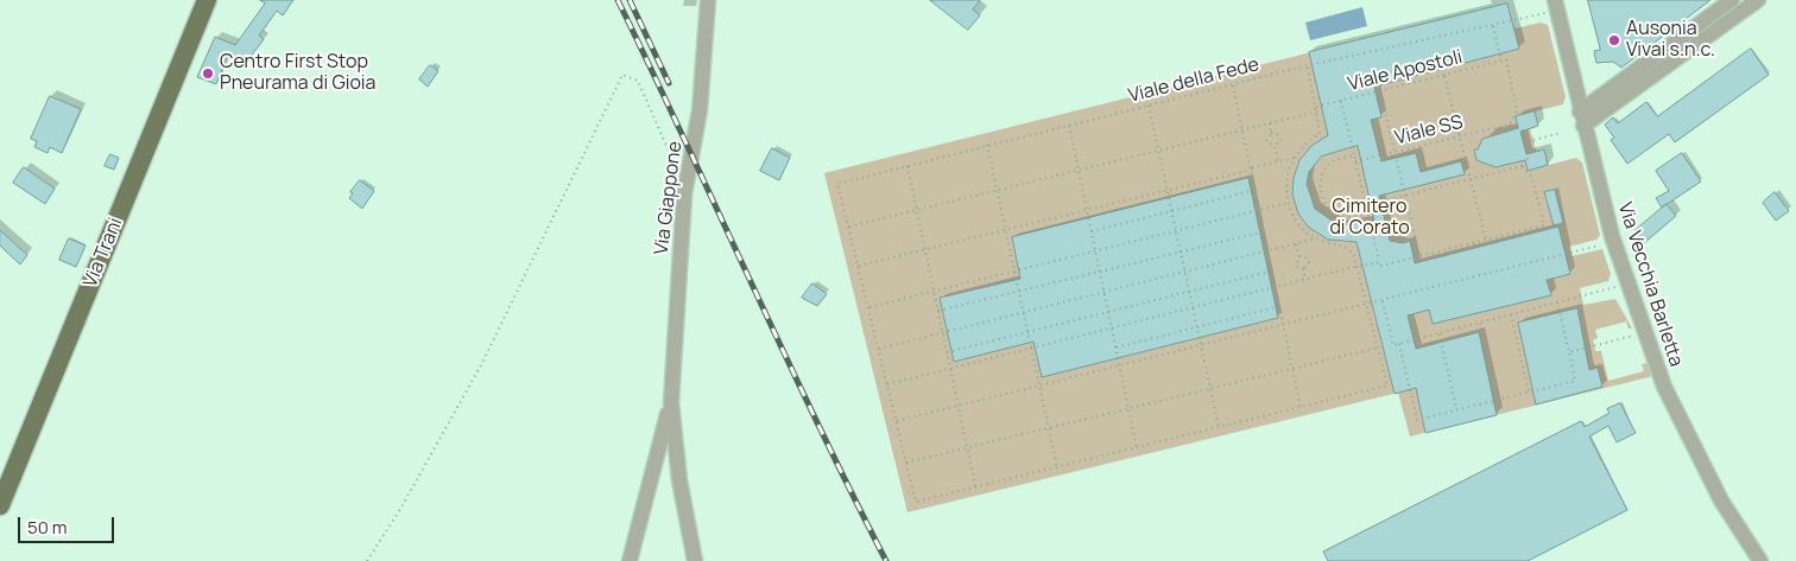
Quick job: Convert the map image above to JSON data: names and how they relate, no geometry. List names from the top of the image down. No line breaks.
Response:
{"streets":{"main road":["Via Trani"],"street":["Via Giappone","Via Vecchia Barletta"],"path":["Viale Apostoli","Viale della Fede","Viale SS"]},"crossings":[["Viale della Fede","Via Vecchia Barletta"]],"parks":["Cimitero di Corato"],"places":["Ausonia Vivai s.n.c.","Centro First Stop Pneurama di Gioia"],"scale_bar":"50 m"}
